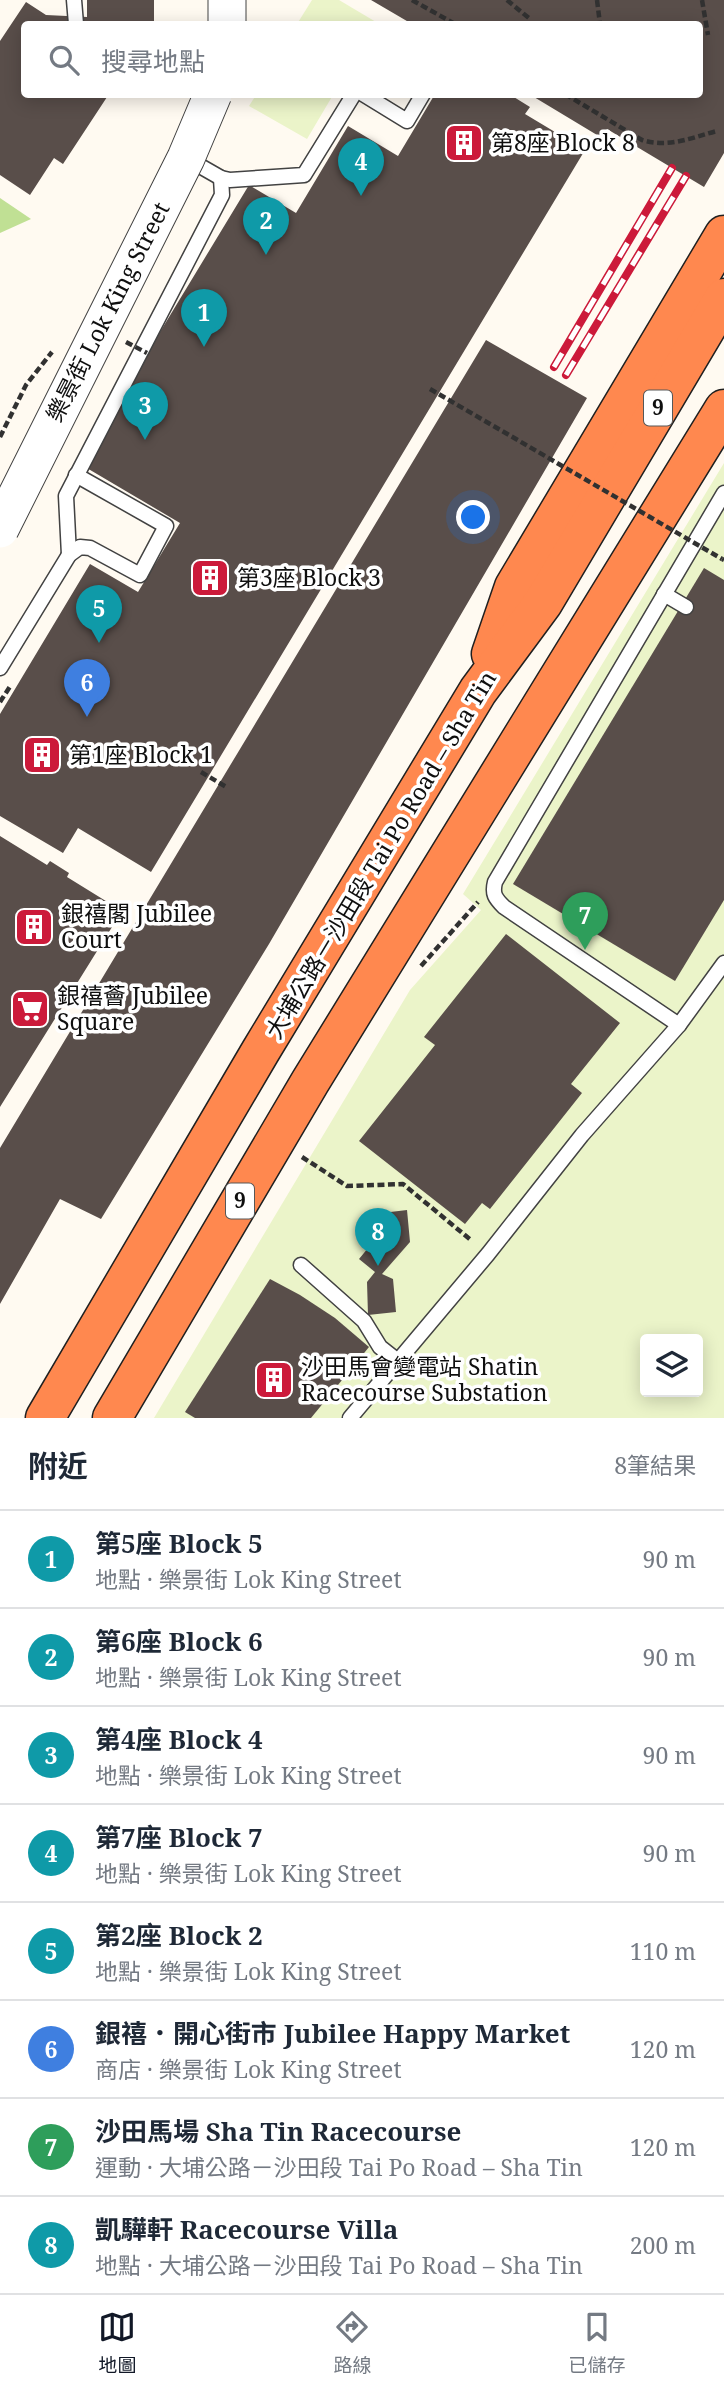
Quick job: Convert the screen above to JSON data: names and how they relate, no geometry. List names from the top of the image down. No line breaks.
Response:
{"streets":{"highway":["9","大埔公路－沙田段 Tai Po Road – Sha Tin"],"street":["樂景街 Lok King Street"]},"places":{"building":["第8座 Block 8","第3座 Block 3","第1座 Block 1","銀禧閣 Jubilee Court","沙田馬會變電站 Shatin Racecourse Substation"],"supermarket":["銀禧薈 Jubilee Square"]},"page":{"search":"搜尋地點","pins":["4","2","1","3","5","6","7","8"],"heading":["附近","8筆結果"],"list":[{"mark":"1","name":"第5座 Block 5","note":"地點 · 樂景街 Lok King Street","value":"90 m"},{"mark":"2","name":"第6座 Block 6","note":"地點 · 樂景街 Lok King Street","value":"90 m"},{"mark":"3","name":"第4座 Block 4","note":"地點 · 樂景街 Lok King Street","value":"90 m"},{"mark":"4","name":"第7座 Block 7","note":"地點 · 樂景街 Lok King Street","value":"90 m"},{"mark":"5","name":"第2座 Block 2","note":"地點 · 樂景街 Lok King Street","value":"110 m"},{"mark":"6","name":"銀禧．開心街市 Jubilee Happy Market","note":"商店 · 樂景街 Lok King Street","value":"120 m"},{"mark":"7","name":"沙田馬場 Sha Tin Racecourse","note":"運動 · 大埔公路－沙田段 Tai Po Road – Sha Tin","value":"120 m"},{"mark":"8","name":"凱驊軒 Racecourse Villa","note":"地點 · 大埔公路－沙田段 Tai Po Road – Sha Tin","value":"200 m"}],"nav":["地圖","路線","已儲存"]}}
